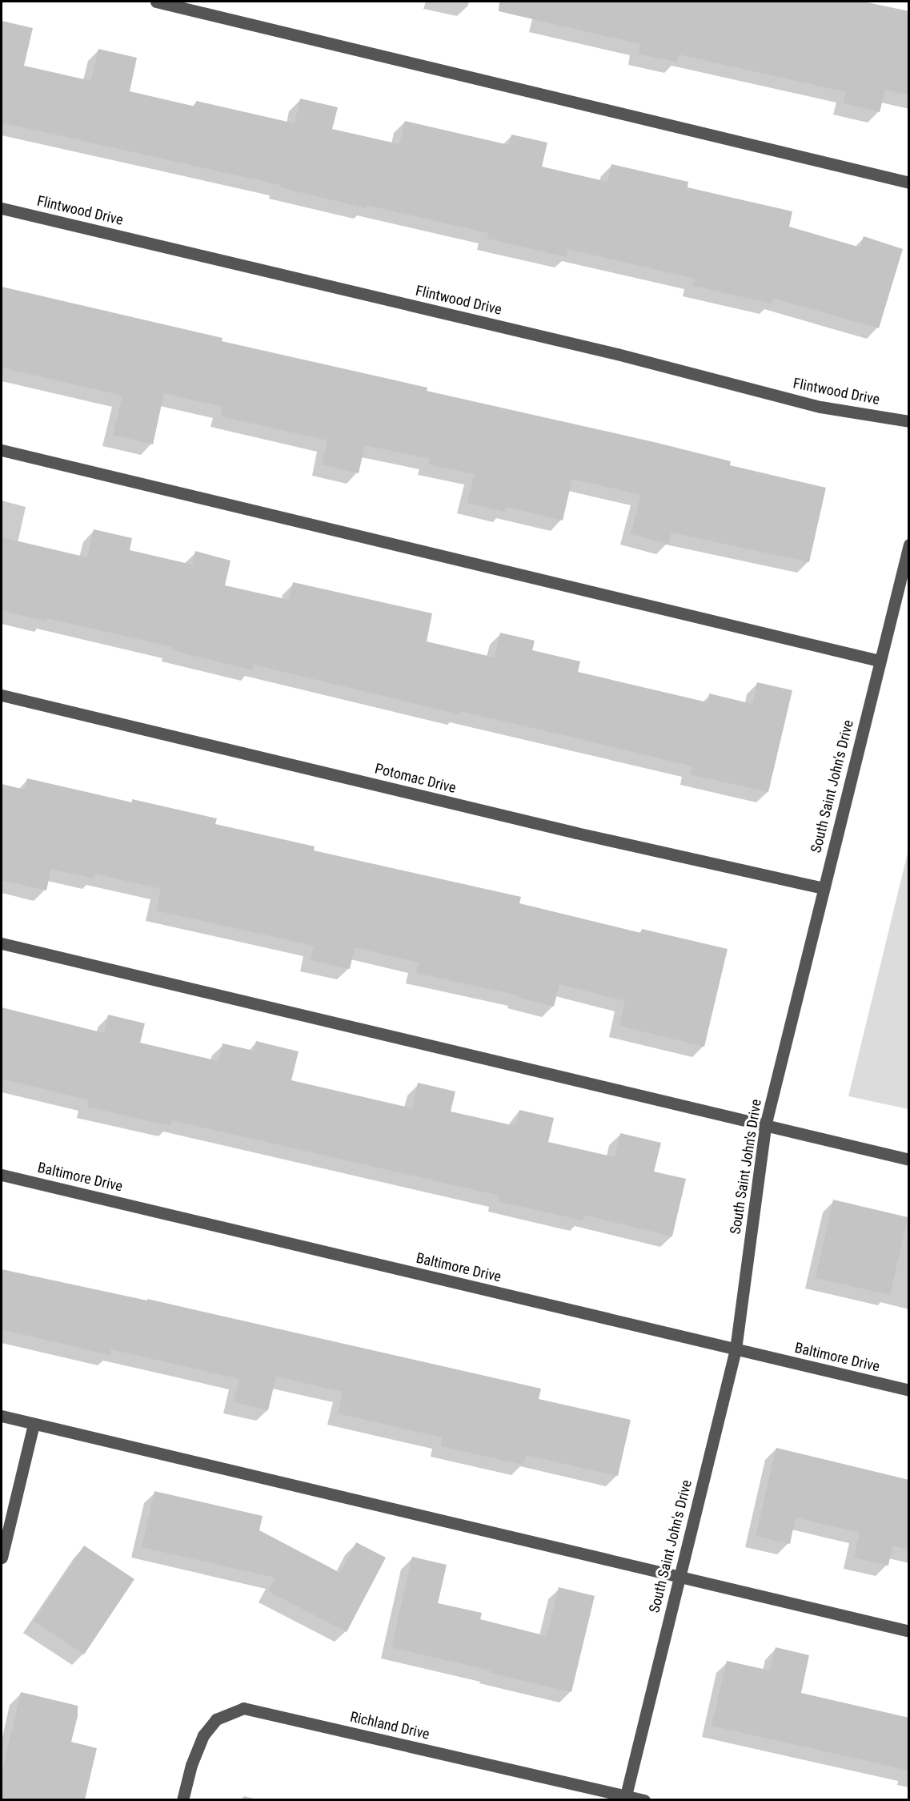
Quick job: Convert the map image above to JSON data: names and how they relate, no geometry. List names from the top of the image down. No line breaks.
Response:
{"streets":{"street":["Flintwood Drive","Potomac Drive","South Saint John's Drive","Baltimore Drive","Richland Drive"]},"crossings":[["Potomac Drive","South Saint John's Drive"],["South Saint John's Drive","Baltimore Drive"],["South Saint John's Drive","Richland Drive"]]}
